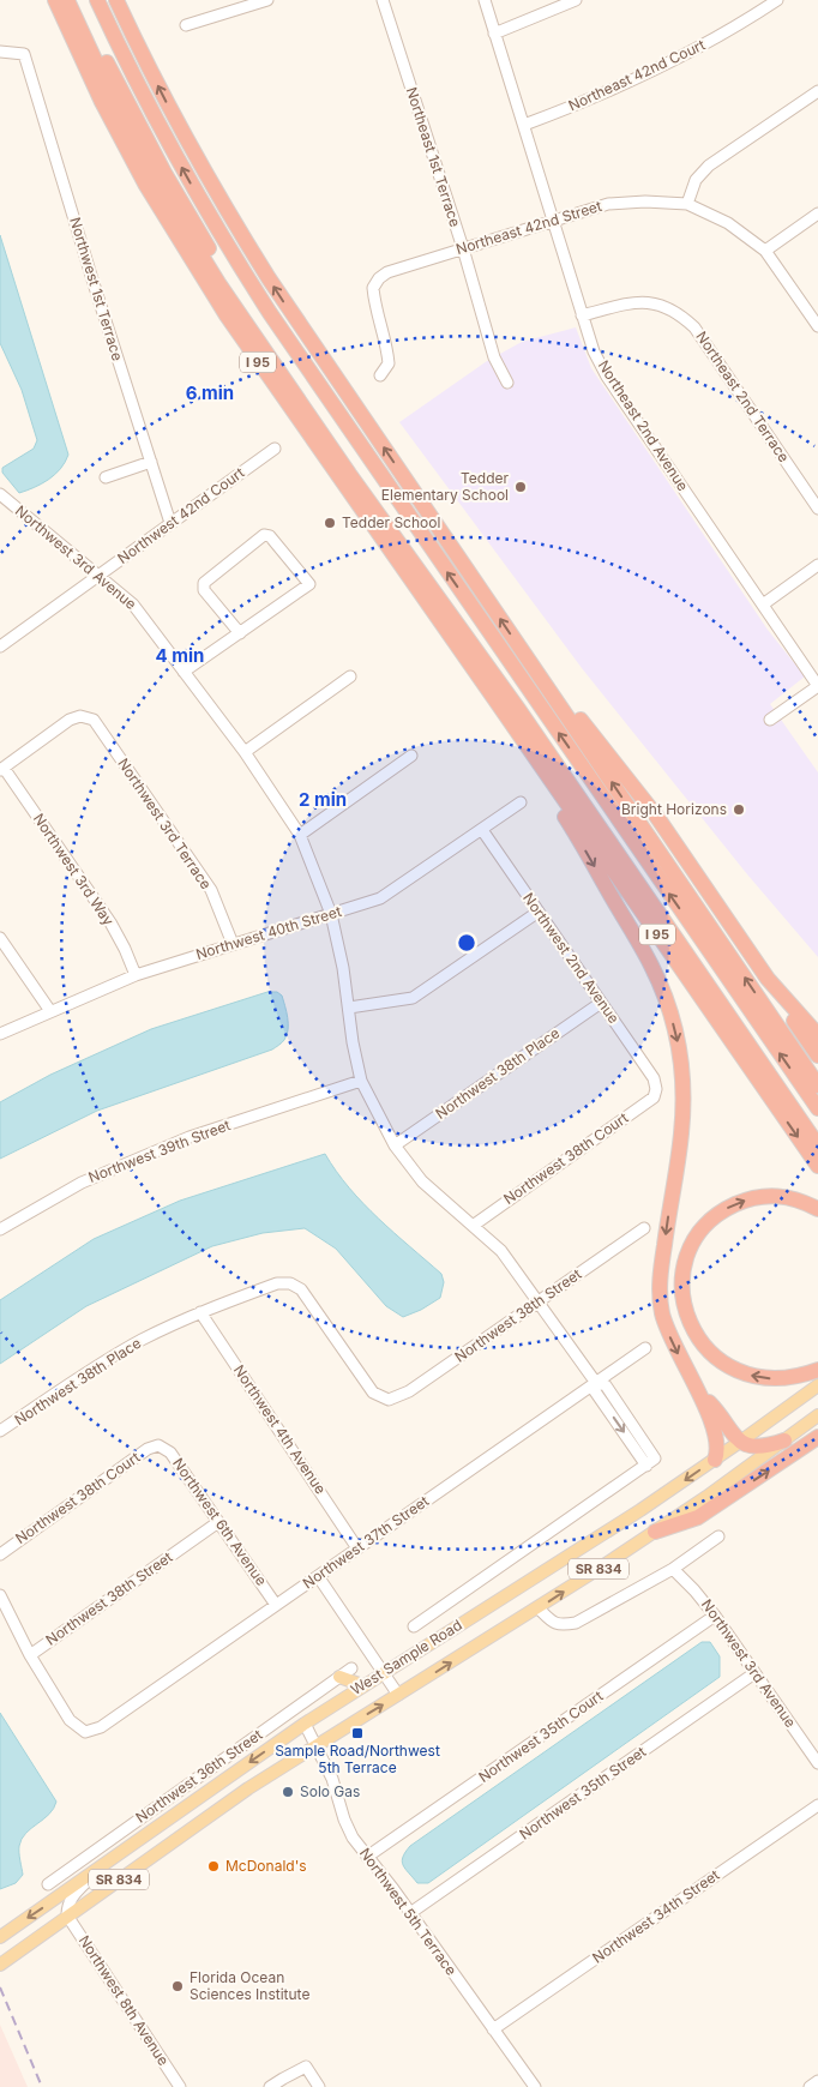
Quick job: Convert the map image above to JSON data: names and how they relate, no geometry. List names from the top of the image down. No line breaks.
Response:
{"streets":{"highway":["I 95"],"main road":["SR 834","West Sample Road"],"street":["Northeast 42nd Court","Northeast 1st Terrace","Northeast 42nd Street","Northwest 1st Terrace","Northeast 2nd Terrace","Northeast 2nd Avenue","Northwest 42nd Court","Northwest 3rd Avenue","Northwest 3rd Terrace","Northwest 3rd Way","Northwest 40th Street","Northwest 2nd Avenue","Northwest 38th Place","Northwest 39th Street","Northwest 38th Court","Northwest 38th Street","Northwest 4th Avenue","Northwest 6th Avenue","Northwest 37th Street","Northwest 35th Court","Northwest 36th Street","Northwest 35th Street","Northwest 5th Terrace","Northwest 34th Street","Northwest 8th Avenue"]},"crossings":[["Northeast 42nd Court","Northeast 2nd Avenue"],["Northeast 1st Terrace","Northeast 42nd Street"],["Northeast 42nd Street","Northeast 2nd Avenue"],["Northwest 1st Terrace","Northwest 42nd Court"],["Northeast 2nd Terrace","Northeast 2nd Avenue"],["Northwest 42nd Court","Northwest 3rd Avenue"],["Northwest 3rd Avenue","Northwest 40th Street"],["Northwest 3rd Avenue","Northwest 38th Place"],["Northwest 3rd Avenue","Northwest 39th Street"],["Northwest 3rd Avenue","Northwest 38th Court"],["Northwest 3rd Avenue","Northwest 38th Street"],["Northwest 3rd Avenue","Northwest 37th Street"],["Northwest 3rd Avenue","Northwest 35th Court"],["Northwest 3rd Avenue","Northwest 35th Street"],["Northwest 3rd Terrace","Northwest 3rd Way"],["Northwest 3rd Terrace","Northwest 40th Street"],["Northwest 3rd Way","Northwest 40th Street"],["Northwest 40th Street","Northwest 2nd Avenue"],["Northwest 2nd Avenue","Northwest 38th Place"],["Northwest 2nd Avenue","Northwest 38th Court"],["Northwest 38th Place","Northwest 38th Street"],["Northwest 38th Place","Northwest 4th Avenue"],["Northwest 38th Court","Northwest 6th Avenue"],["Northwest 38th Street","Northwest 6th Avenue"],["Northwest 38th Street","Northwest 37th Street"],["Northwest 4th Avenue","Northwest 37th Street"],["Northwest 6th Avenue","Northwest 37th Street"],["West Sample Road","Northwest 5th Terrace"],["West Sample Road","Northwest 8th Avenue"],["Northwest 35th Court","Northwest 5th Terrace"],["Northwest 35th Street","Northwest 5th Terrace"],["Northwest 5th Terrace","Northwest 34th Street"]],"places":{"other":["Tedder Elementary School","Tedder School","Bright Horizons","Solo Gas","McDonald's","Florida Ocean Sciences Institute"],"transit":["Sample Road/Northwest 5th Terrace"]},"rings":["6 min","4 min","2 min"]}
